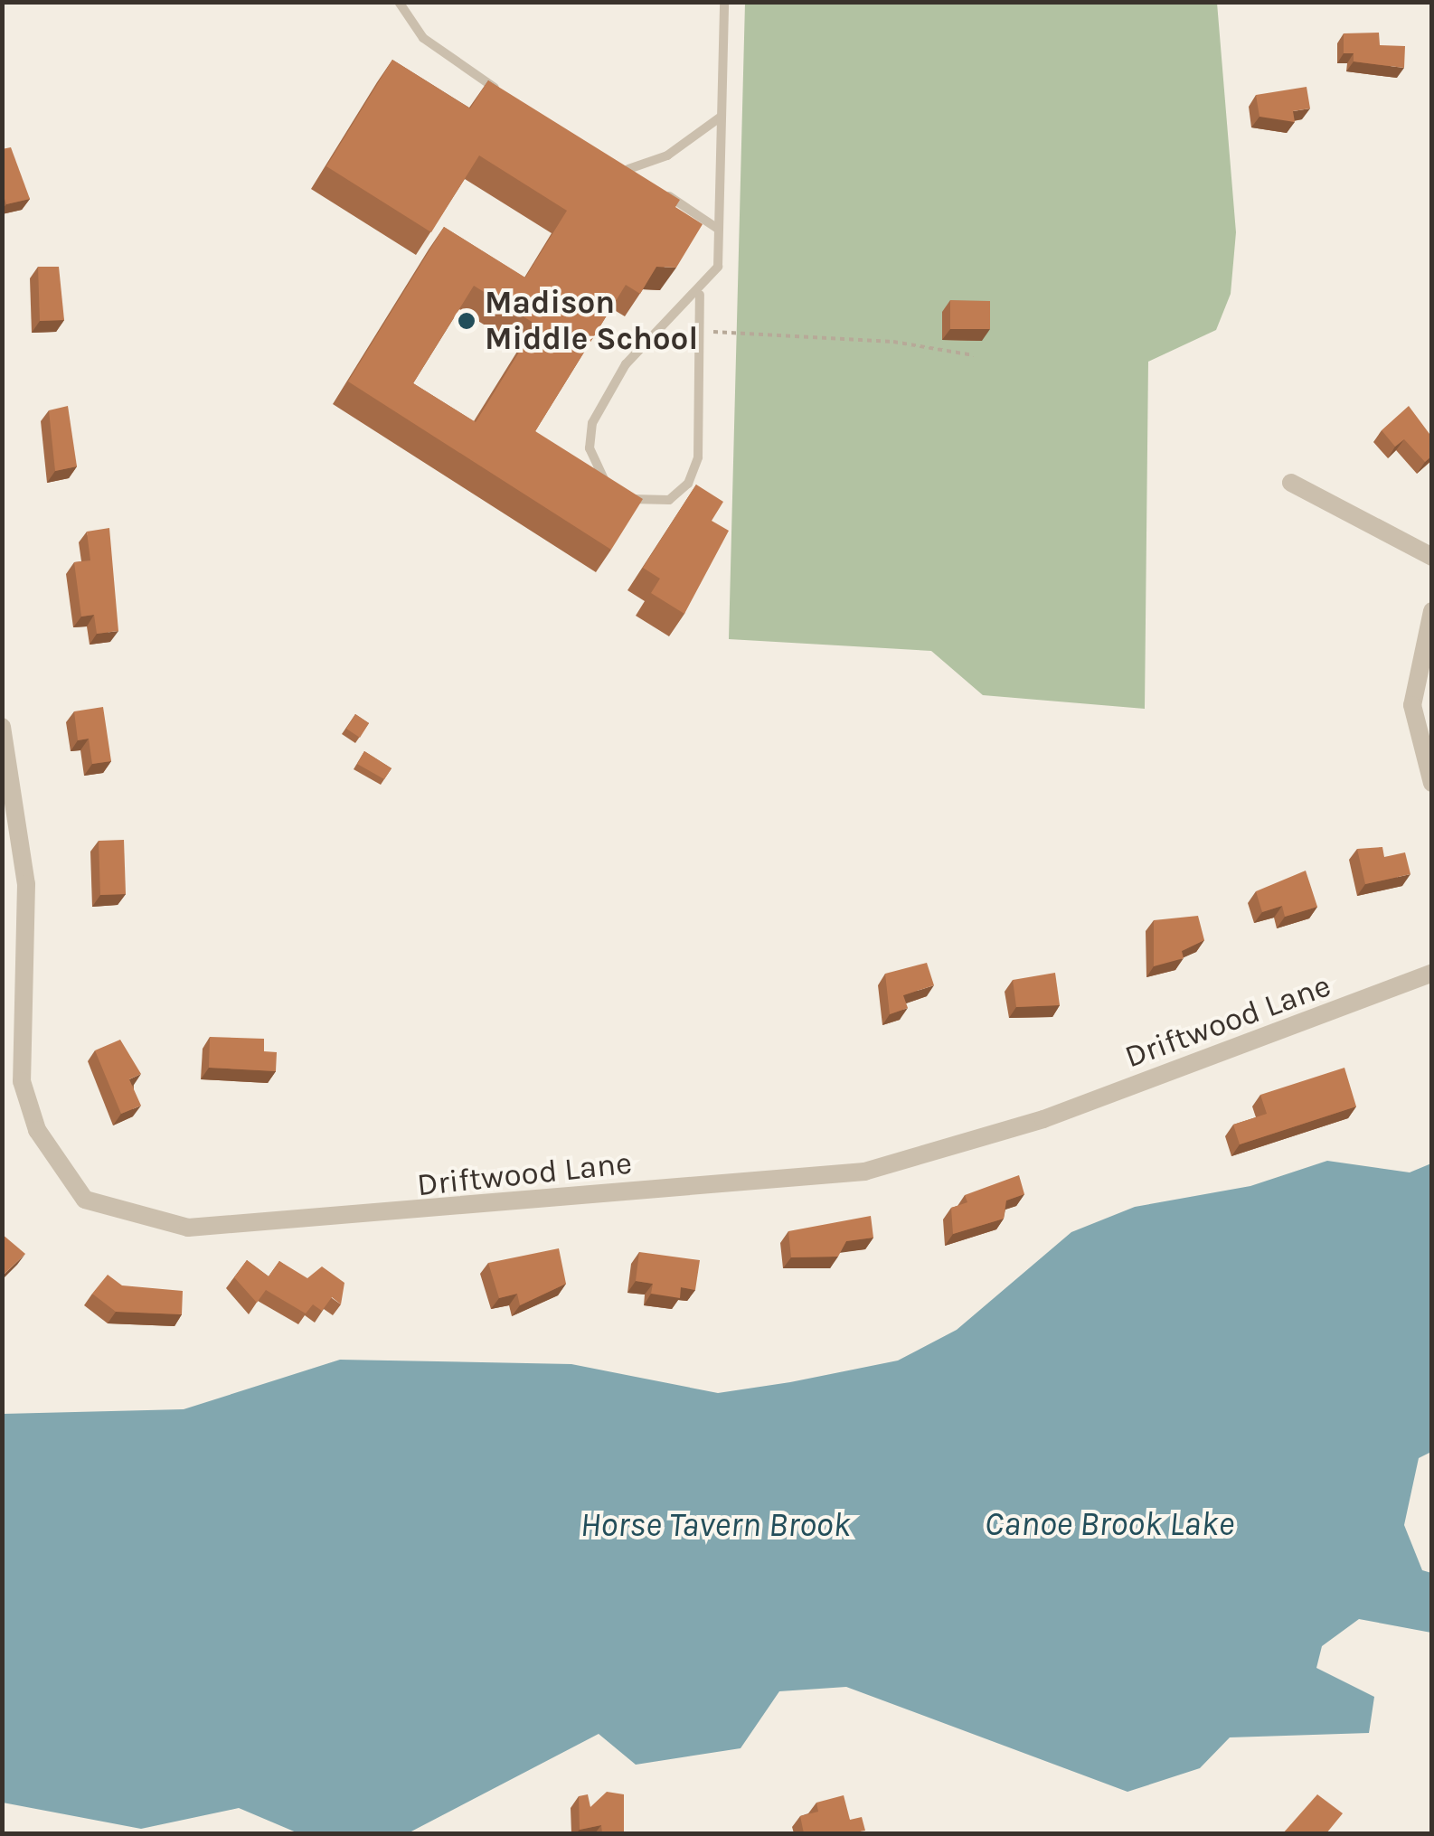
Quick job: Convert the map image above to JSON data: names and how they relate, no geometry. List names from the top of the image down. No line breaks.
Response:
{"streets":{"street":["Driftwood Lane"]},"water":["Canoe Brook Lake","Horse Tavern Brook"],"places":["Madison Middle School"]}
